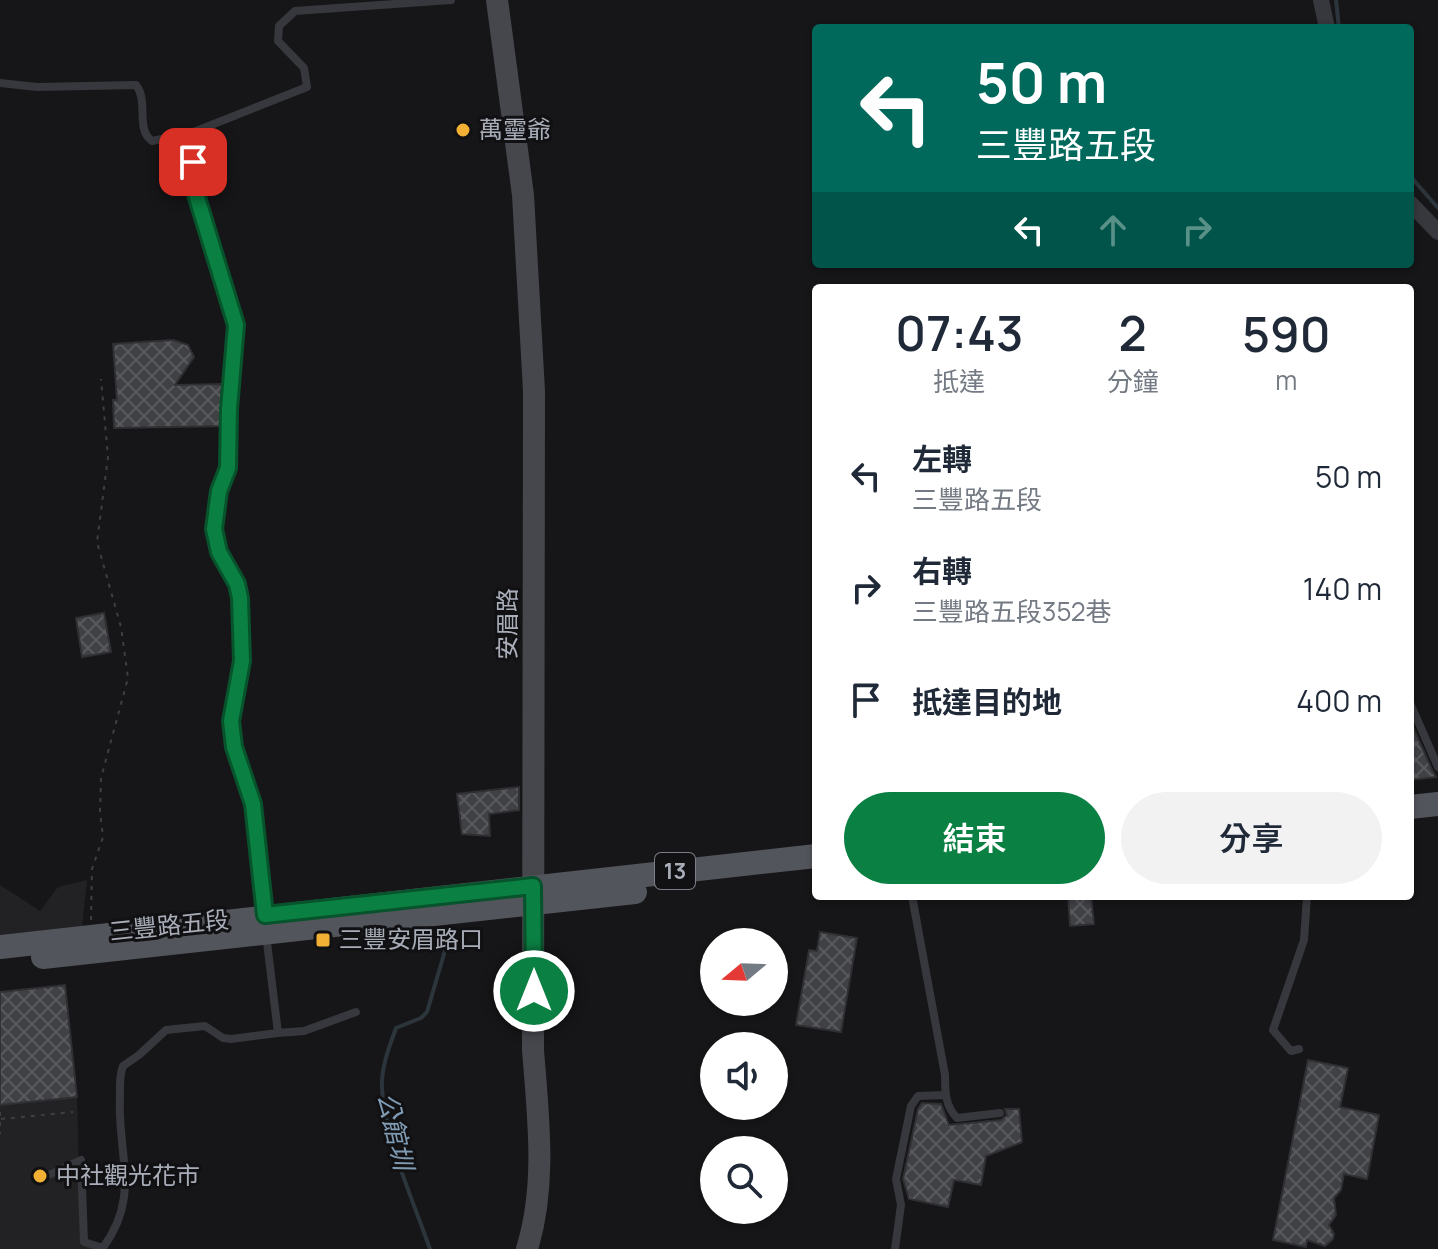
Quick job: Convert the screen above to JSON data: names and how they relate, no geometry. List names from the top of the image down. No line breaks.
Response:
{"streets":{"main road":["13","三豐路五段"],"street":["安眉路"]},"crossings":[["安眉路","三豐路五段"]],"water":["公館圳"],"places":{"other":["萬𤫊爺","中社觀光花市"],"transit":["三豐安眉路口"]},"north":"left","page":{"turn":["50 m","三豐路五段"],"eta":["07:43","抵達","2","分鐘","590","m"],"list":[{"name":"左轉","note":"三豐路五段","value":"50 m"},{"name":"右轉","note":"三豐路五段352巷","value":"140 m"},{"name":"抵達目的地","value":"400 m"}],"buttons":["結束","分享"]}}
